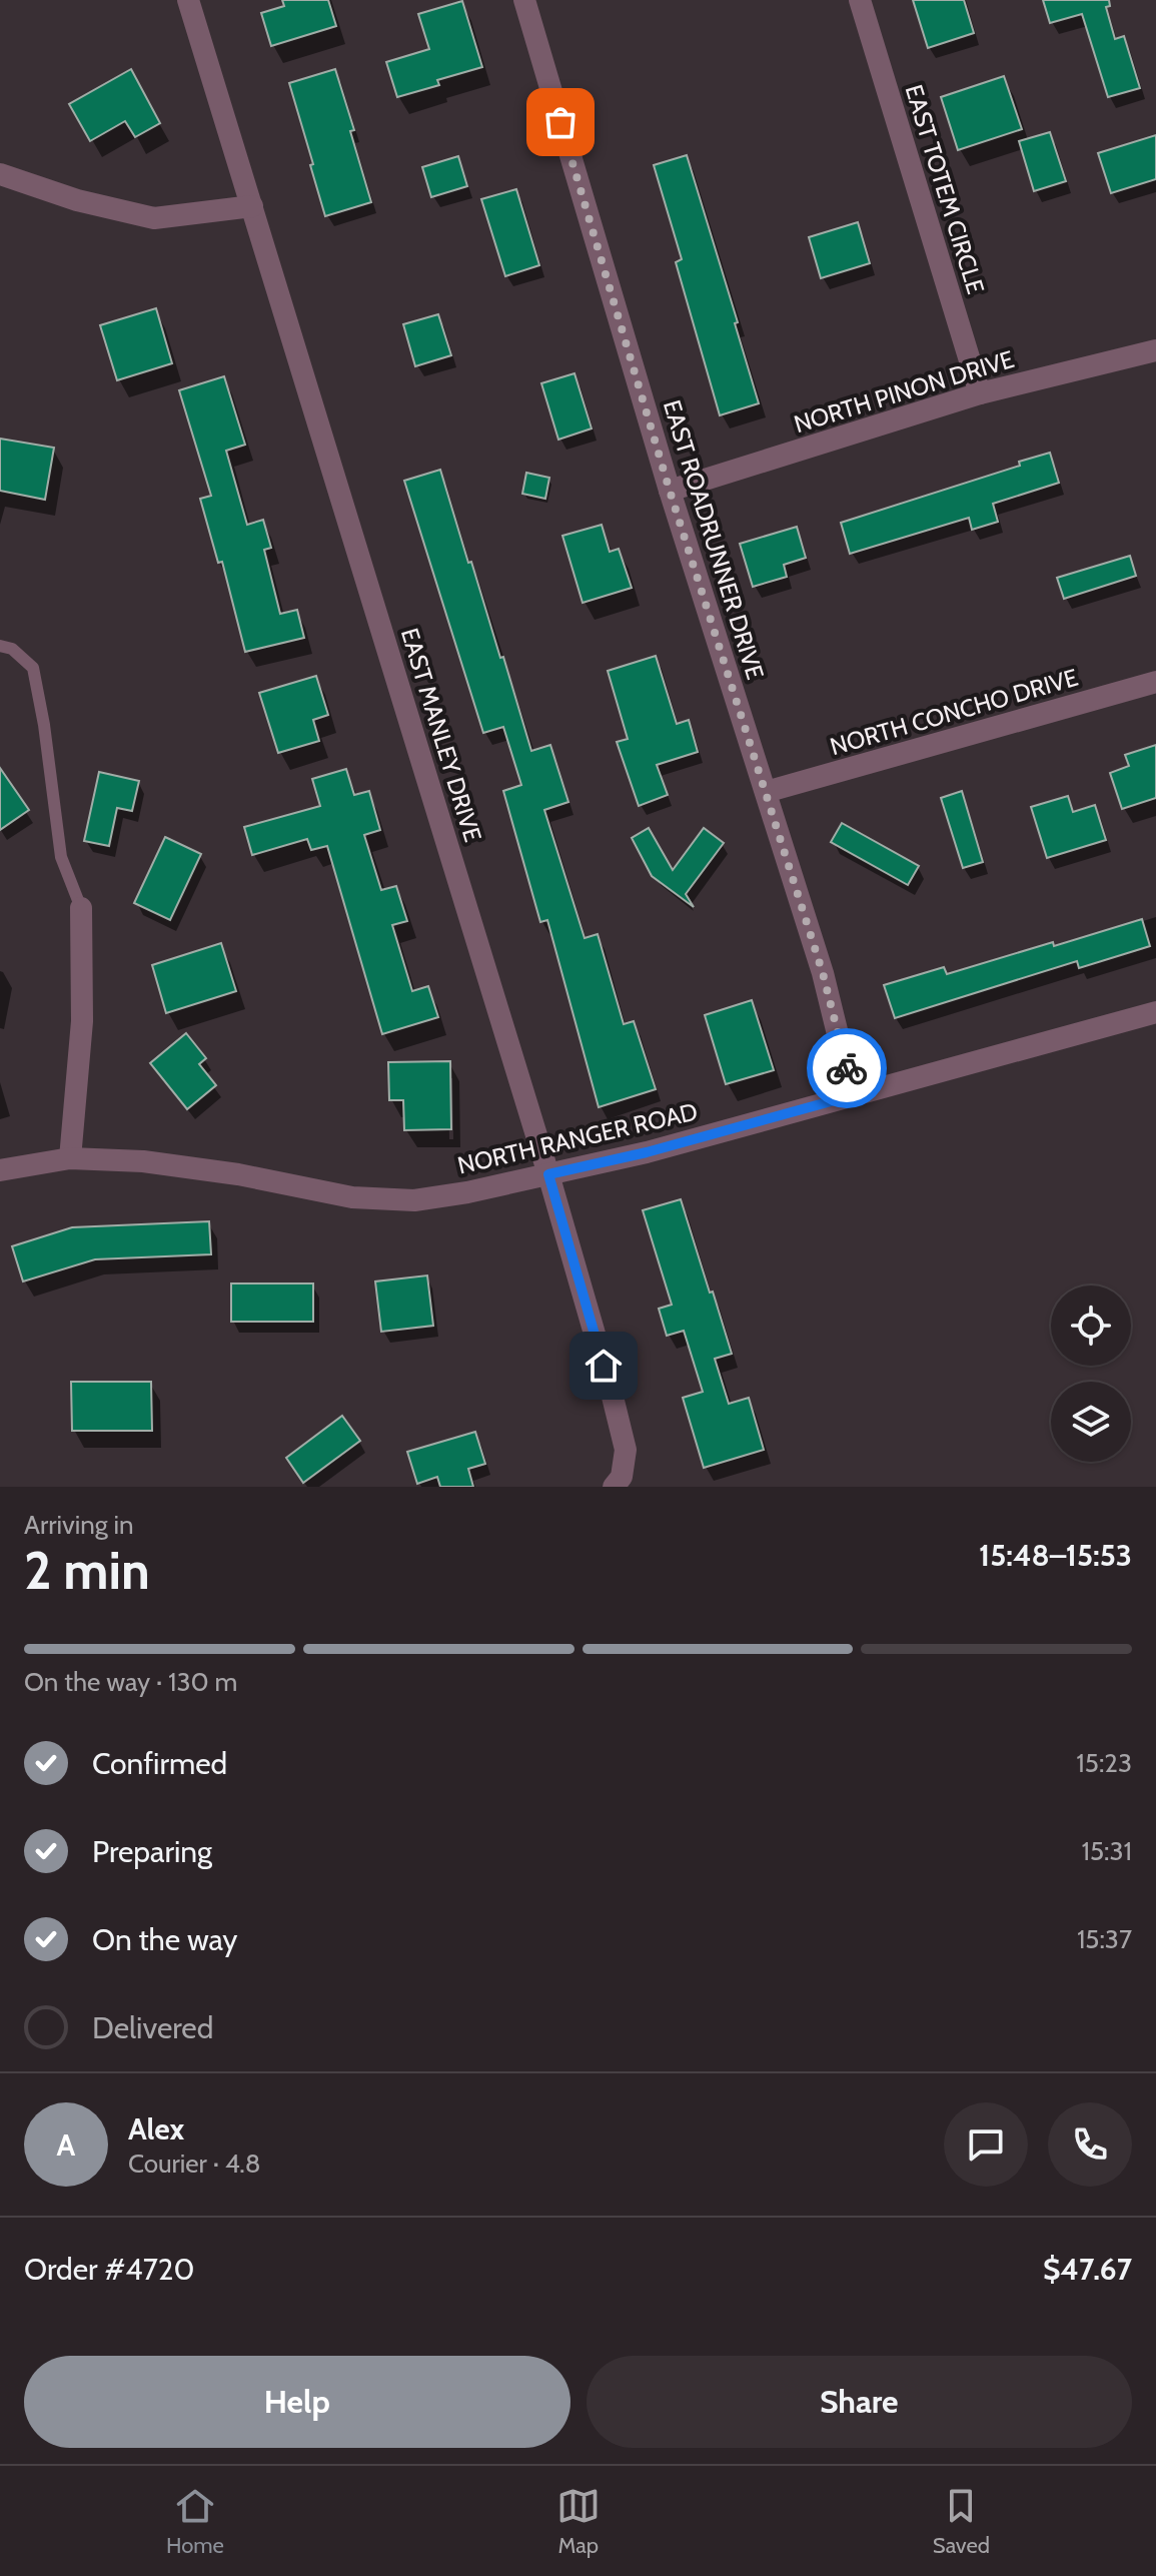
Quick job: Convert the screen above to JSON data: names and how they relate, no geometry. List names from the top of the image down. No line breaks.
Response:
{"streets":{"street":["EAST TOTEM CIRCLE","NORTH PINON DRIVE","EAST ROADRUNNER DRIVE","NORTH CONCHO DRIVE","EAST MANLEY DRIVE","NORTH RANGER ROAD"]},"crossings":[["EAST TOTEM CIRCLE","NORTH PINON DRIVE"],["NORTH PINON DRIVE","EAST ROADRUNNER DRIVE"],["EAST ROADRUNNER DRIVE","NORTH CONCHO DRIVE"],["EAST ROADRUNNER DRIVE","NORTH RANGER ROAD"],["EAST MANLEY DRIVE","NORTH RANGER ROAD"]],"page":{"heading":["2 min","Arriving in","15:48–15:53"],"panel":["Alex","Courier · 4.8","Order #4720","$47.67"],"bar":"On the way · 130 m","list":[["Confirmed","15:23"],["Preparing","15:31"],["On the way","15:37"],"Delivered"],"round":"A","buttons":["Help","Share"],"tabs":["Home","Map","Saved"]}}
